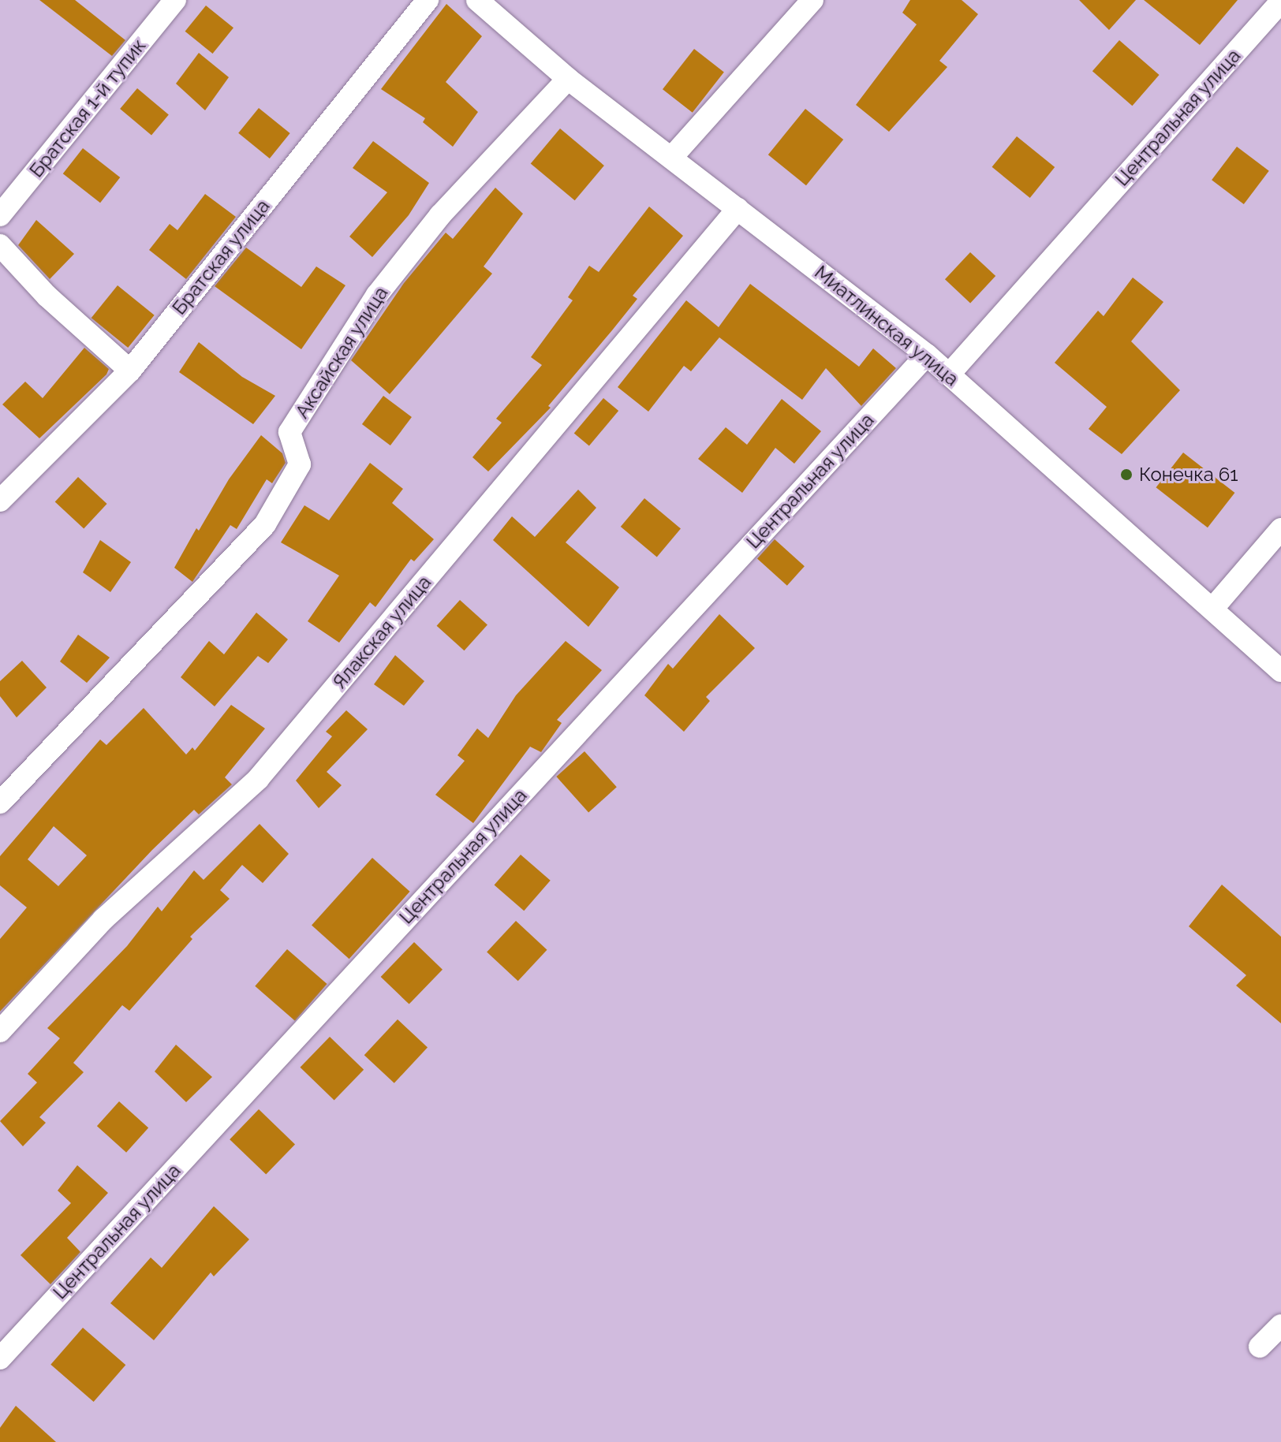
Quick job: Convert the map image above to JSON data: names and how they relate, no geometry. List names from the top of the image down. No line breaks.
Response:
{"streets":{"street":["Братская 1-й тупик","Центральная улица","Братская улица","Миатлинская улица","Аксайская улица","Ялакская улица"]},"crossings":[["Центральная улица","Миатлинская улица"],["Миатлинская улица","Аксайская улица"],["Миатлинская улица","Ялакская улица"]],"places":["Конечка 61"]}
